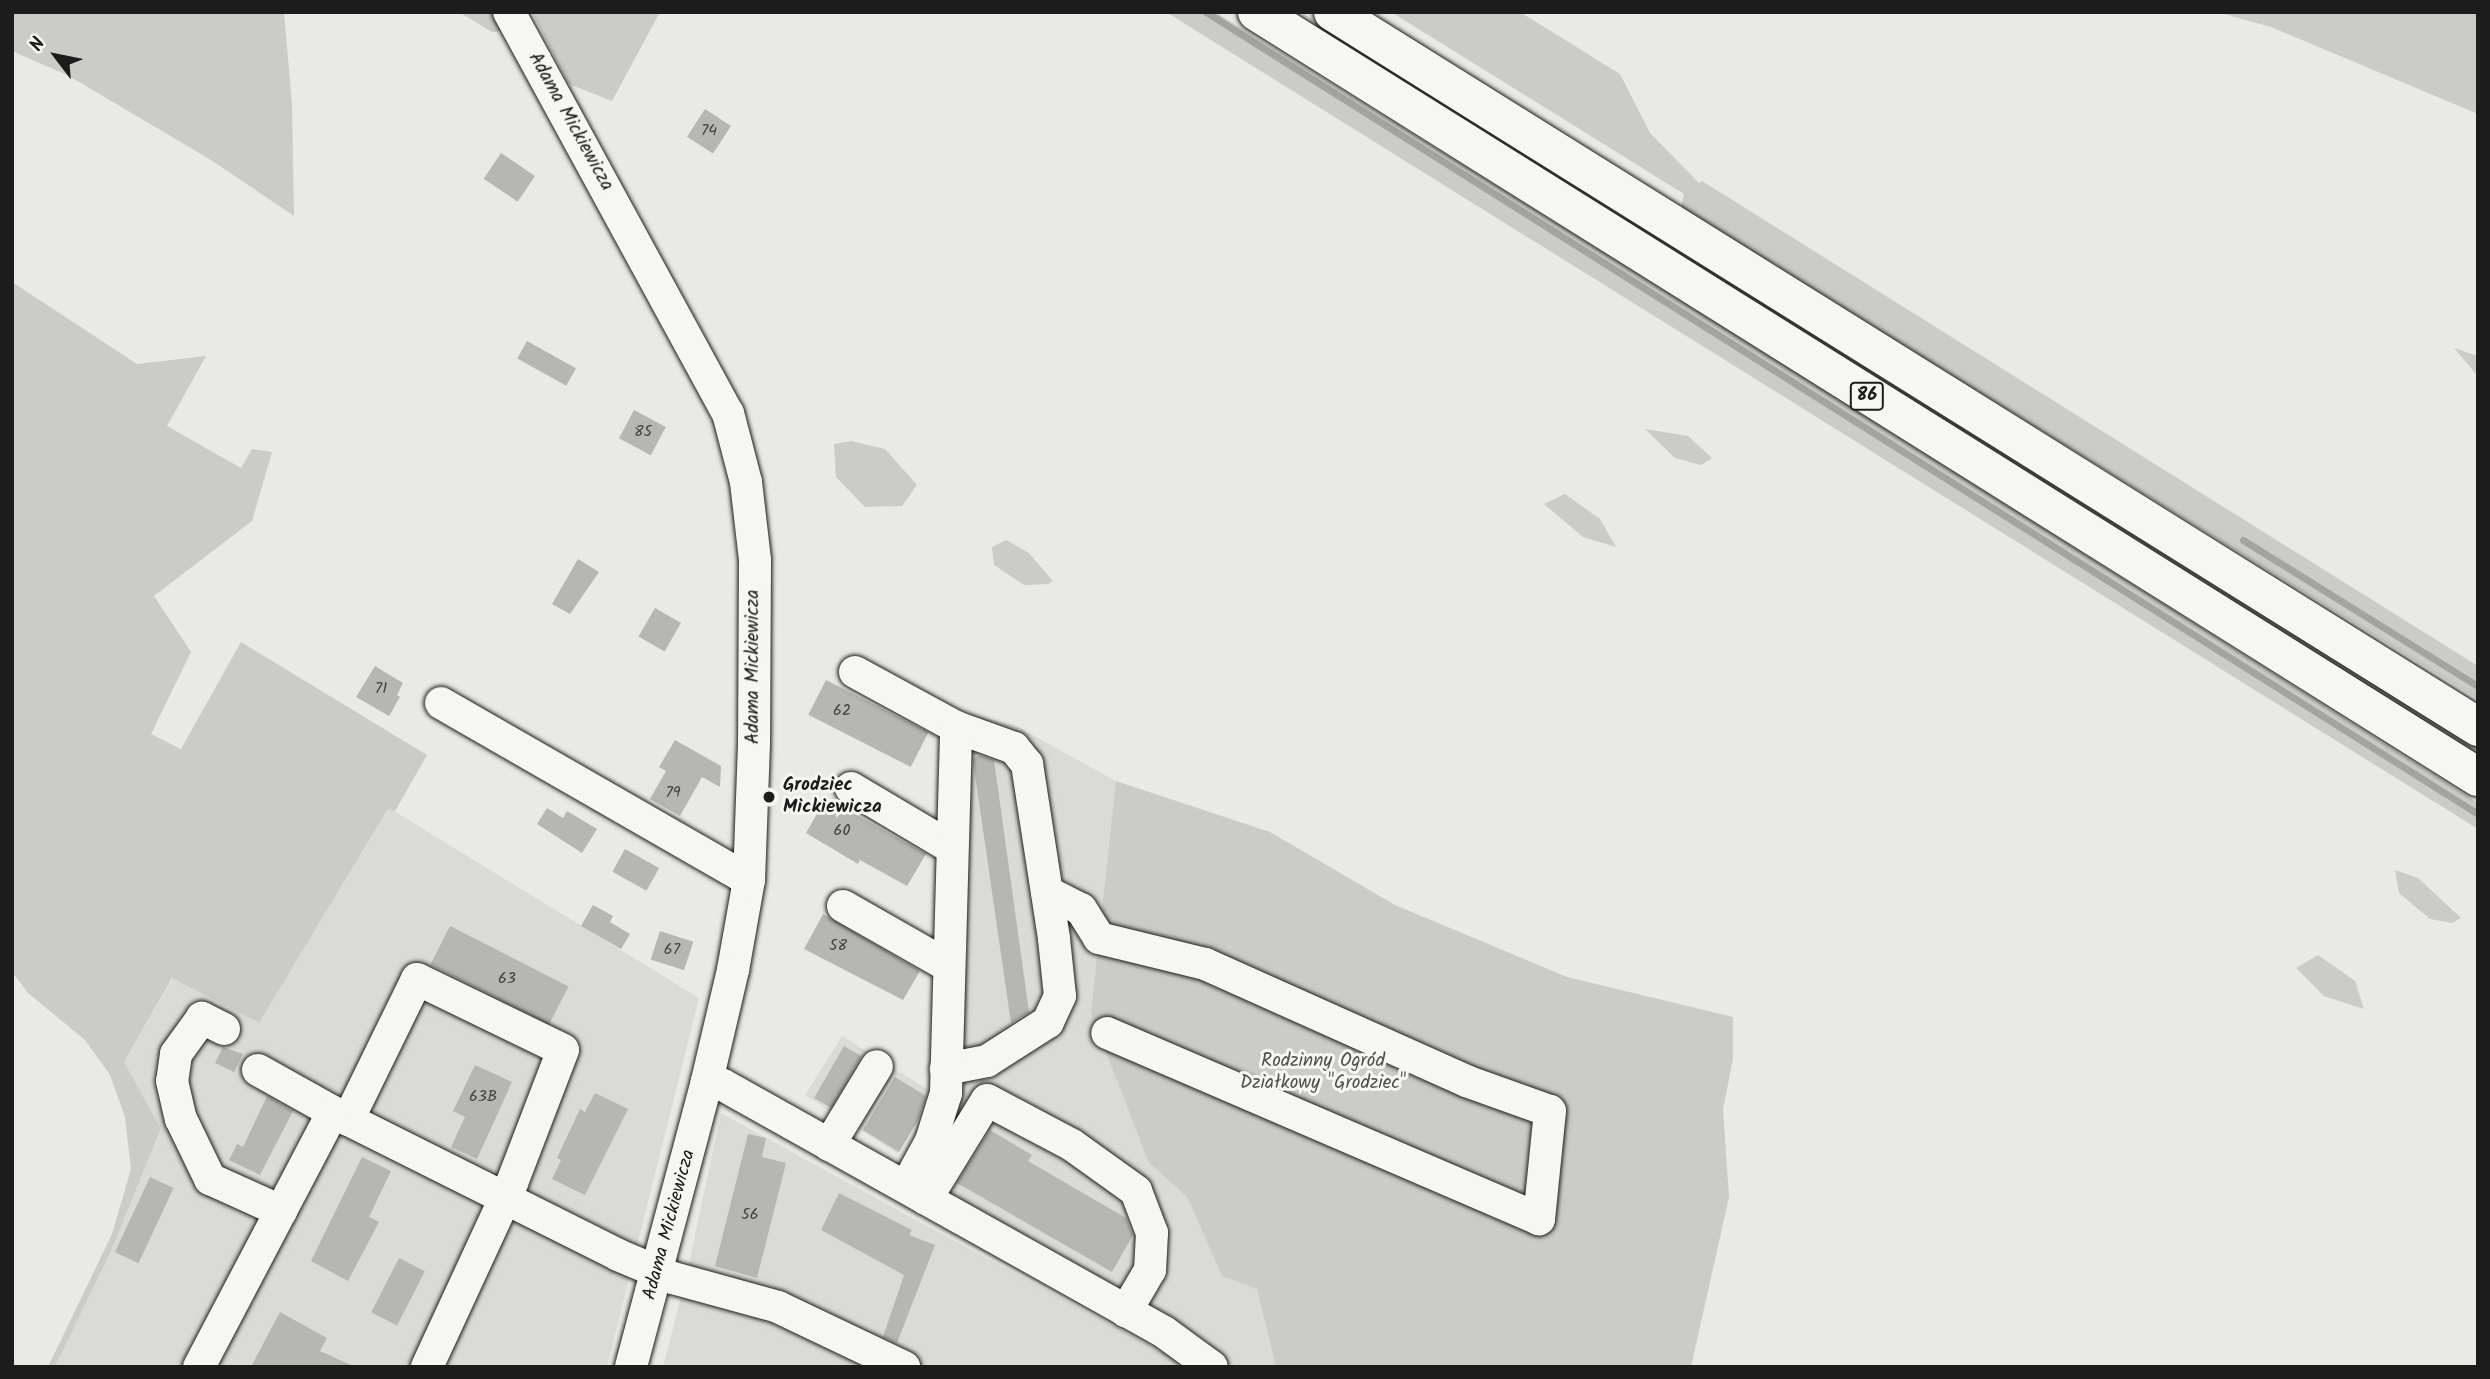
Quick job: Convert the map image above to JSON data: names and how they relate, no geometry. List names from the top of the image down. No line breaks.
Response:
{"streets":{"main road":["86"],"street":["Adama Mickiewicza"]},"parks":["Rodzinny Ogród Działkowy \"Grodziec\""],"places":["Grodziec Mickiewicza"],"house_numbers":["74","85","71","62","79","60","58","67","63","63B","56"],"north":"top left"}
